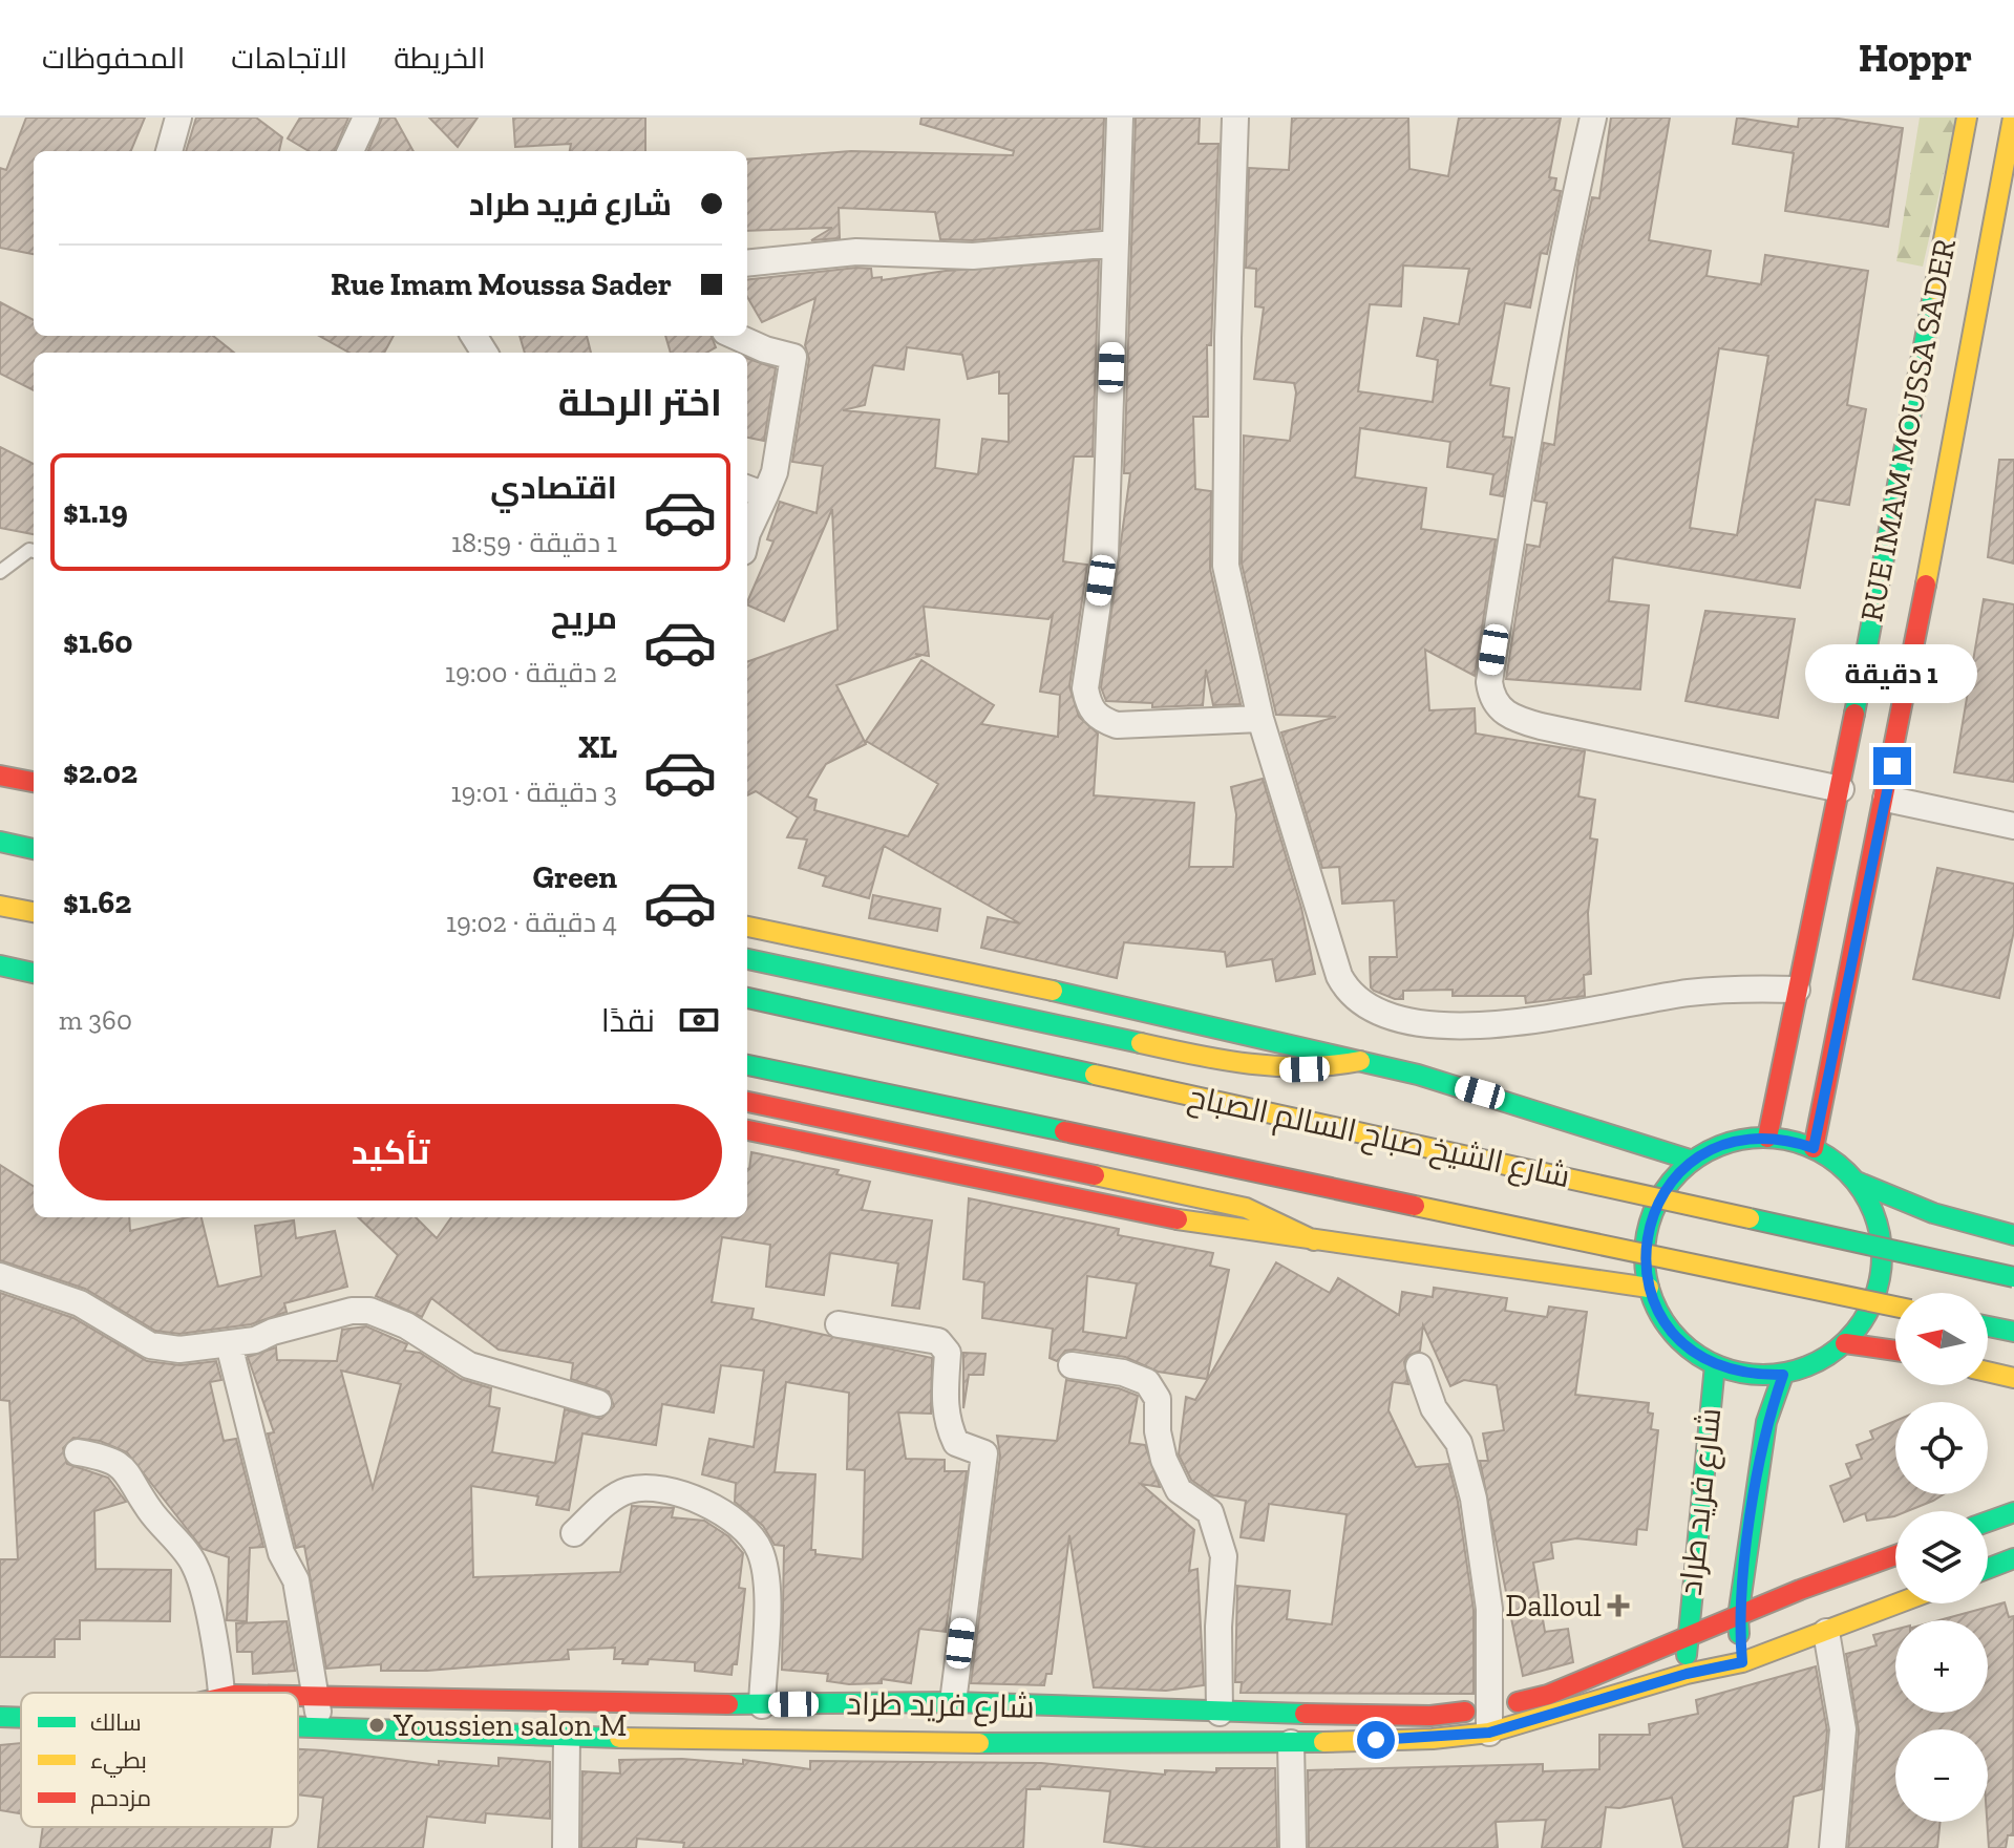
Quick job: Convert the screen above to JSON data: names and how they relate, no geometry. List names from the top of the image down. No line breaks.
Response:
{"streets":{"main road":["RUE IMAM MOUSSA SADER","شارع الشيخ صباح السالم الصباح","شارع فريد طراد"]},"crossings":[["RUE IMAM MOUSSA SADER","شارع فريد طراد"]],"places":{"health":["Dalloul"],"other":["Youssien salon M"]},"legend":["سالك","بطيء","مزدحم"],"north":"left","page":{"header":"Hoppr","nav":["الخريطة","الاتجاهات","المحفوظات"],"banner":["شارع فريد طراد","Rue Imam Moussa Sader"],"heading":"اختر الرحلة","list":[{"name":"اقتصادي","note":"1 دقيقة · 18:59","value":"$1.19"},{"name":"مريح","note":"2 دقيقة · 19:00","value":"$1.60"},{"name":"XL","note":"3 دقيقة · 19:01","value":"$2.02"},{"name":"Green","note":"4 دقيقة · 19:02","value":"$1.62"}],"bubble":"1 دقيقة","pay":["نقدًا","360 m"],"buttons":"تأكيد","map_buttons":["+","−"]}}
